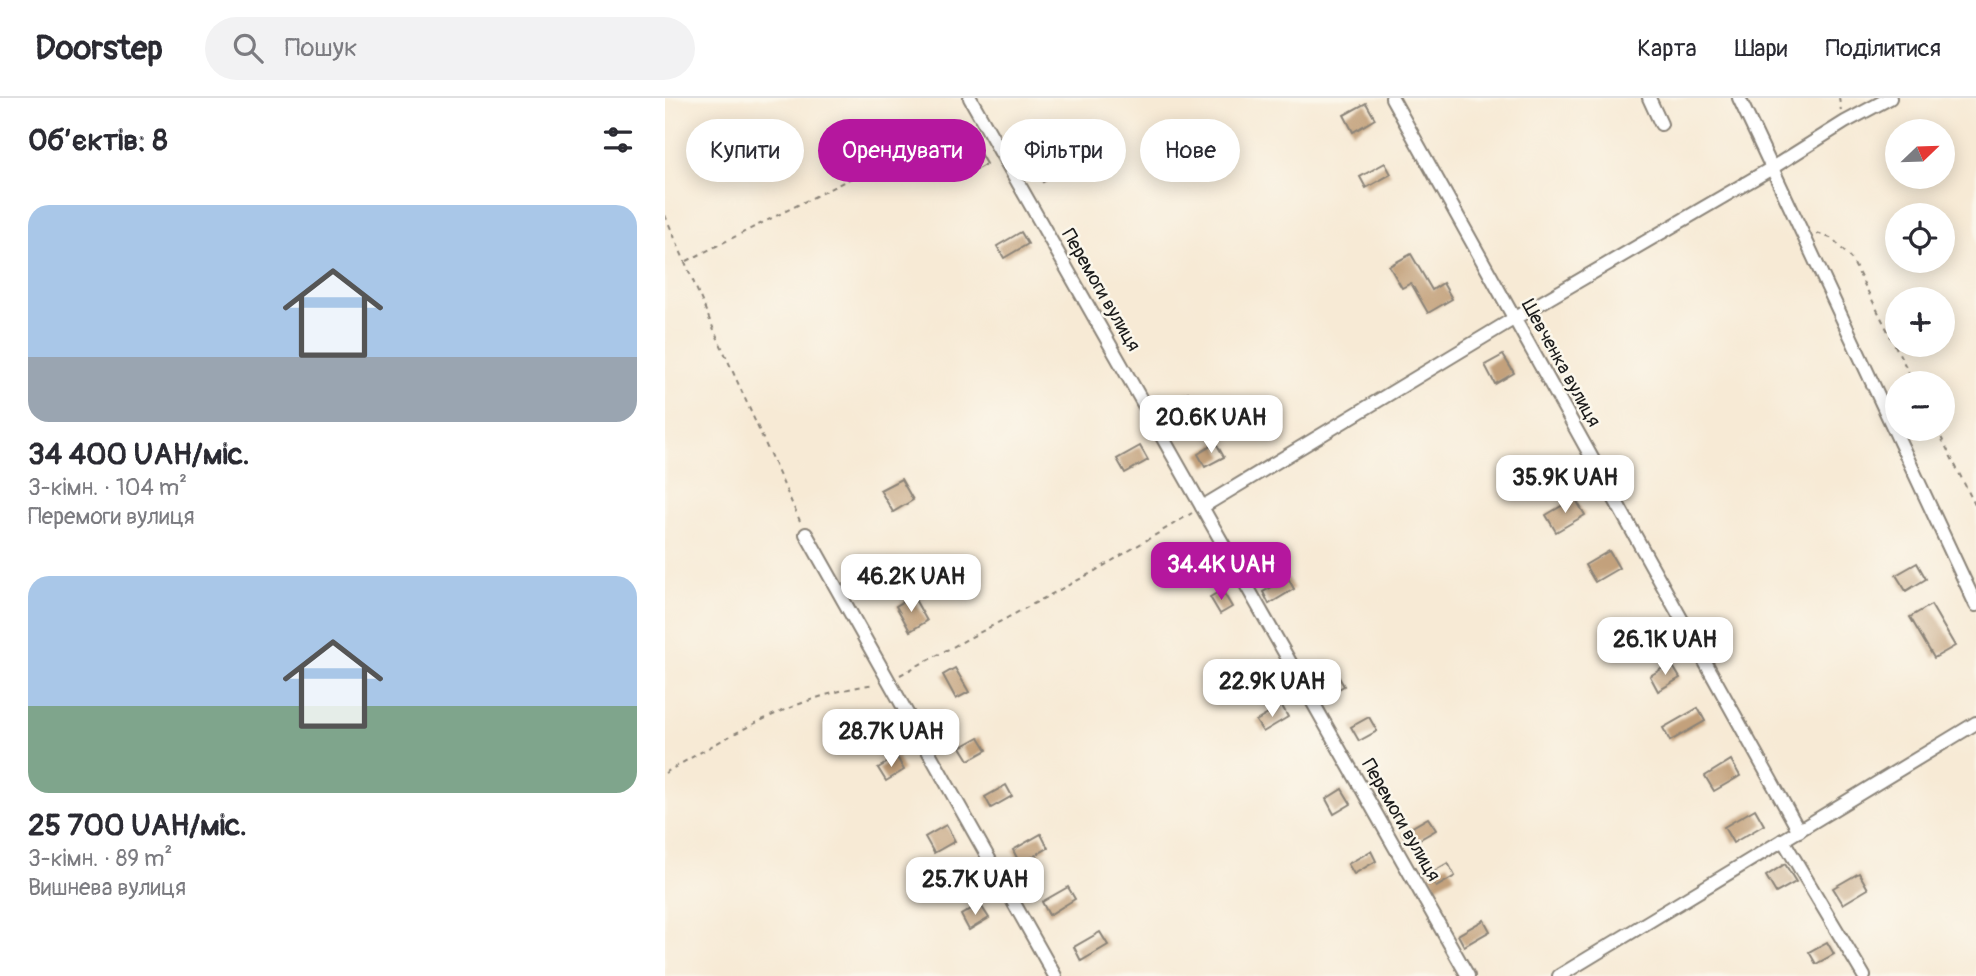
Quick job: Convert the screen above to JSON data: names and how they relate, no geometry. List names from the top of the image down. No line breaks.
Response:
{"streets":{"street":["Перемоги вулиця","Шевченка вулиця"]},"north":"top right","page":{"header":"Doorstep","search":"Пошук","nav":["Карта","Шари","Поділитися"],"heading":"Об’єктів: 8","map_buttons":["+","−"],"chip":["Купити","Орендувати","Фільтри","Нове"],"list":[{"name":"34 400 UAH/міс.","note":"3-кімн. · 104 m² · Перемоги вулиця"},{"name":"25 700 UAH/міс.","note":"3-кімн. · 89 m² · Вишнева вулиця"}],"price":["20.6K UAH","35.9K UAH","34.4K UAH","46.2K UAH","26.1K UAH","22.9K UAH","28.7K UAH","25.7K UAH"]}}
